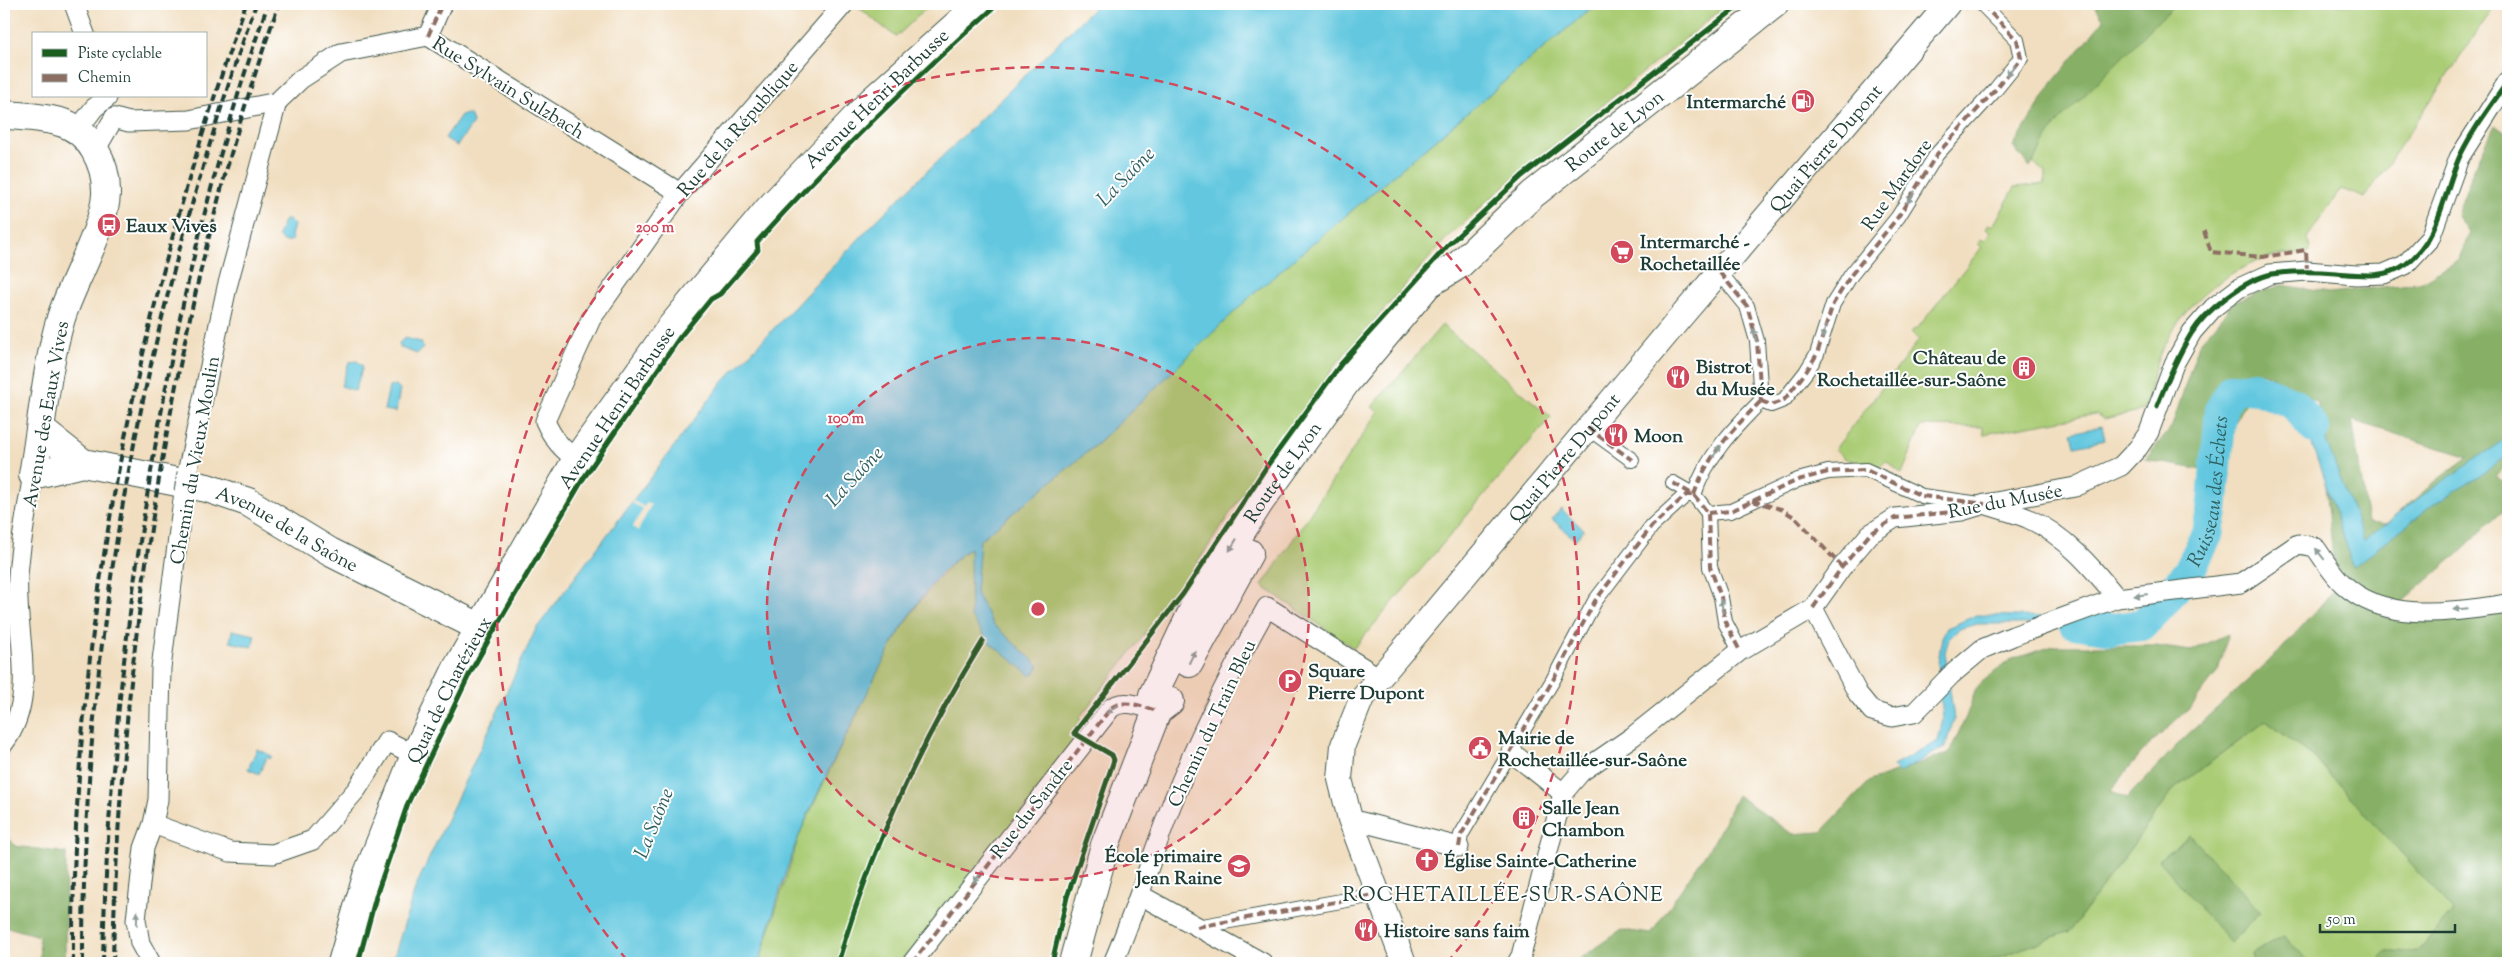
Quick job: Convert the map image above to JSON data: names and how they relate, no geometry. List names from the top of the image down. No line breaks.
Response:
{"streets":{"main road":["Route de Lyon","Avenue des Eaux Vives","Avenue de la Saône","Quai de Charézieux"],"street":["Rue Sylvain Sulzbach","Rue de la République","Quai Pierre Dupont","Rue Mardore","Chemin du Vieux Moulin","Rue du Musée","Chemin du Train Bleu","Rue du Sandre"],"cycle path":["Avenue Henri Barbusse"]},"crossings":[["Rue Sylvain Sulzbach","Rue de la République"],["Rue Sylvain Sulzbach","Chemin du Vieux Moulin"],["Rue de la République","Quai de Charézieux"],["Route de Lyon","Rue du Sandre"],["Quai Pierre Dupont","Chemin du Train Bleu"],["Avenue des Eaux Vives","Avenue de la Saône"],["Avenue de la Saône","Quai de Charézieux"]],"one_way":["Rue Mardore","Rue du Sandre"],"districts":["ROCHETAILLÉE-SUR-SAÔNE"],"water":["La Saône","Ruisseau des Échets"],"places":{"fuel station":["Intermarché"],"bus stop":["Eaux Vives"],"supermarket":["Intermarché - Rochetaillée"],"building":["Château de Rochetaillée-sur-Saône","Salle Jean Chambon"],"restaurant":["Bistrot du Musée","Moon","Histoire sans faim"],"parking":["Square Pierre Dupont"],"public building":["Mairie de Rochetaillée-sur-Saône"],"church":["Église Sainte-Catherine"],"school or university":["École primaire Jean Raine"]},"legend":["Piste cyclable","Chemin"],"scale_bar":"50 m","rings":["200 m","100 m"]}
